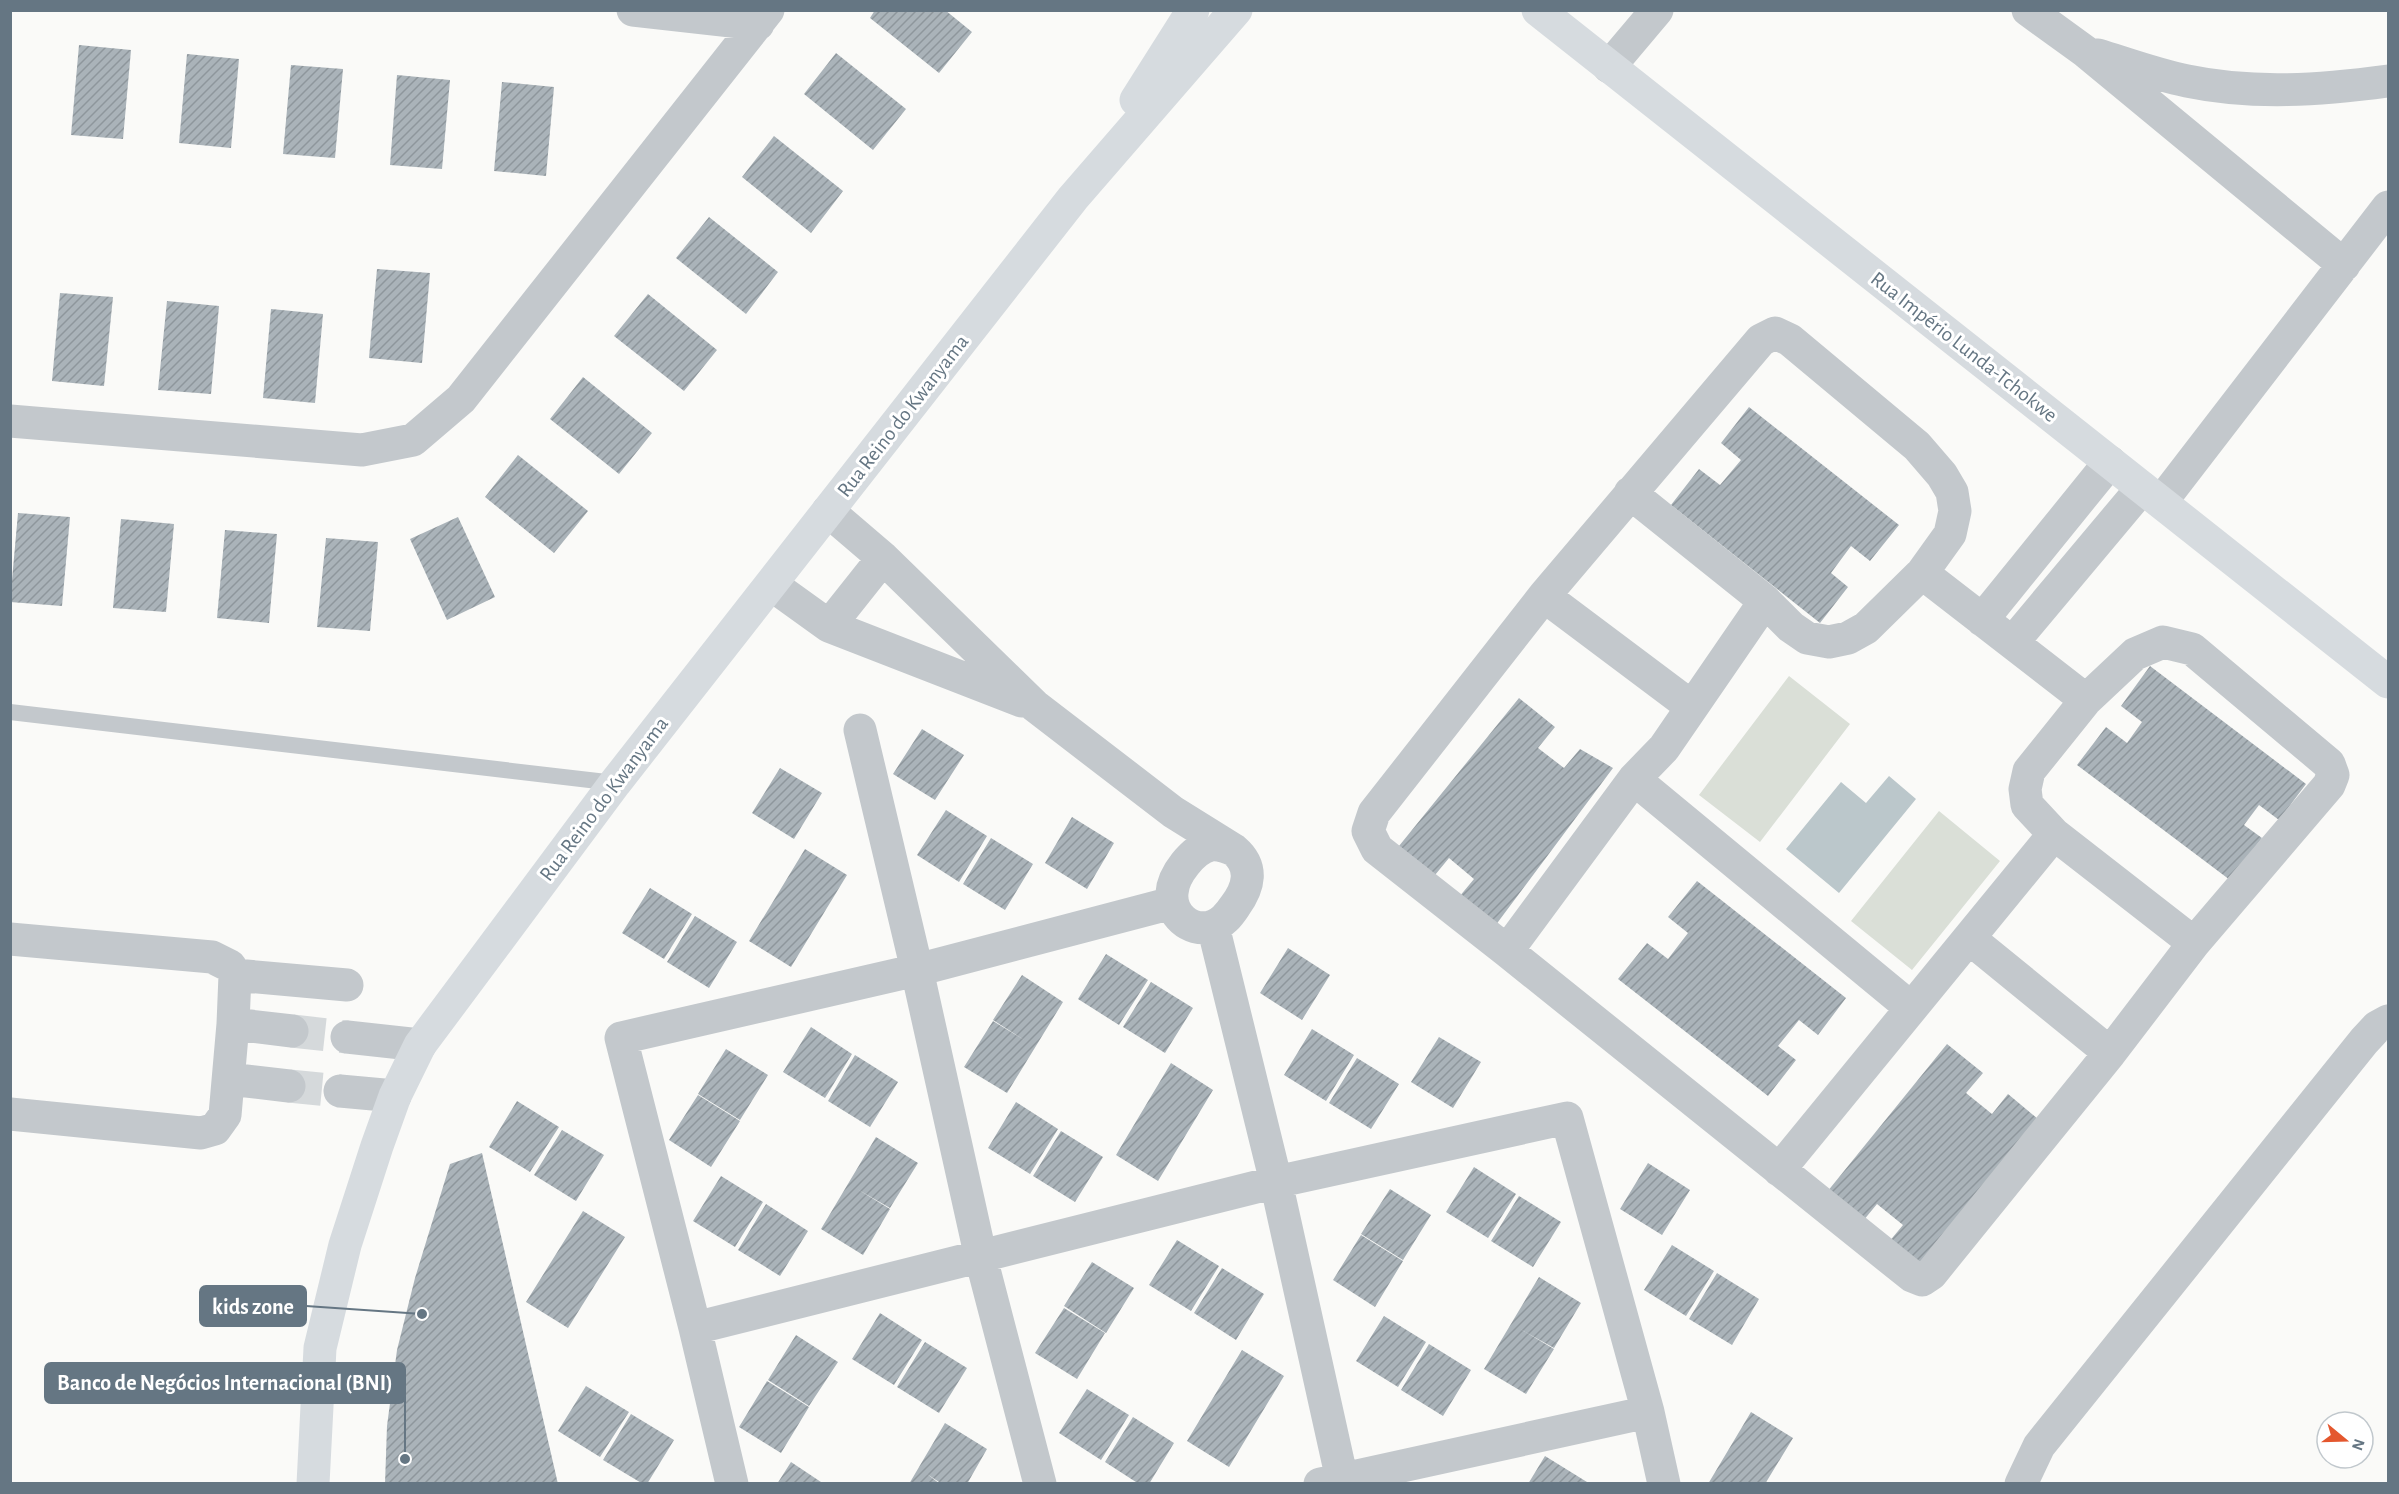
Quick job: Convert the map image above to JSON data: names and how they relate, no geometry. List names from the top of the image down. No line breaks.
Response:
{"streets":{"street":["Rua Império Lunda-Tchokwe","Rua Reino do Kwanyama"]},"places":["kids zone","Banco de Negócios Internacional (BNI)"],"north":"right"}
